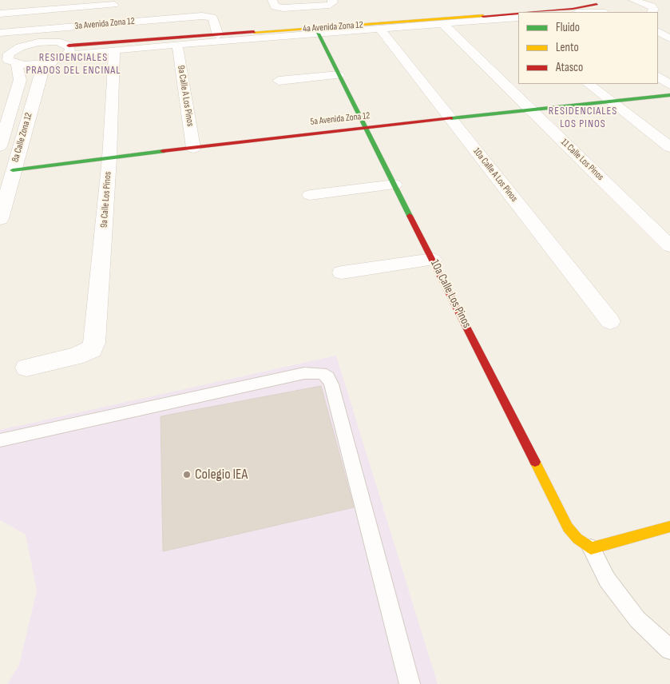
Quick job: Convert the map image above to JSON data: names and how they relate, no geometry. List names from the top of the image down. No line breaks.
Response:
{"streets":{"street":["3a Avenida Zona 12","4a Avenida Zona 12","9a Calle A Los Pinos","5a Avenida Zona 12","8a Calle Zona 12","11 Calle Los Pinos","10a Calle A Los Pinos","9a Calle Los Pinos","10a Calle Los Pinos"]},"crossings":[["3a Avenida Zona 12","4a Avenida Zona 12"],["3a Avenida Zona 12","9a Calle Los Pinos"],["4a Avenida Zona 12","9a Calle A Los Pinos"],["4a Avenida Zona 12","8a Calle Zona 12"],["4a Avenida Zona 12","11 Calle Los Pinos"],["4a Avenida Zona 12","10a Calle A Los Pinos"],["4a Avenida Zona 12","9a Calle Los Pinos"],["4a Avenida Zona 12","10a Calle Los Pinos"],["9a Calle A Los Pinos","5a Avenida Zona 12"],["5a Avenida Zona 12","8a Calle Zona 12"],["5a Avenida Zona 12","11 Calle Los Pinos"],["5a Avenida Zona 12","10a Calle A Los Pinos"],["5a Avenida Zona 12","9a Calle Los Pinos"],["5a Avenida Zona 12","10a Calle Los Pinos"]],"districts":["RESIDENCIALES PRADOS DEL ENCINAL","RESIDENCIALES LOS PINOS"],"places":["Colegio IEA"],"legend":["Fluido","Lento","Atasco"]}
